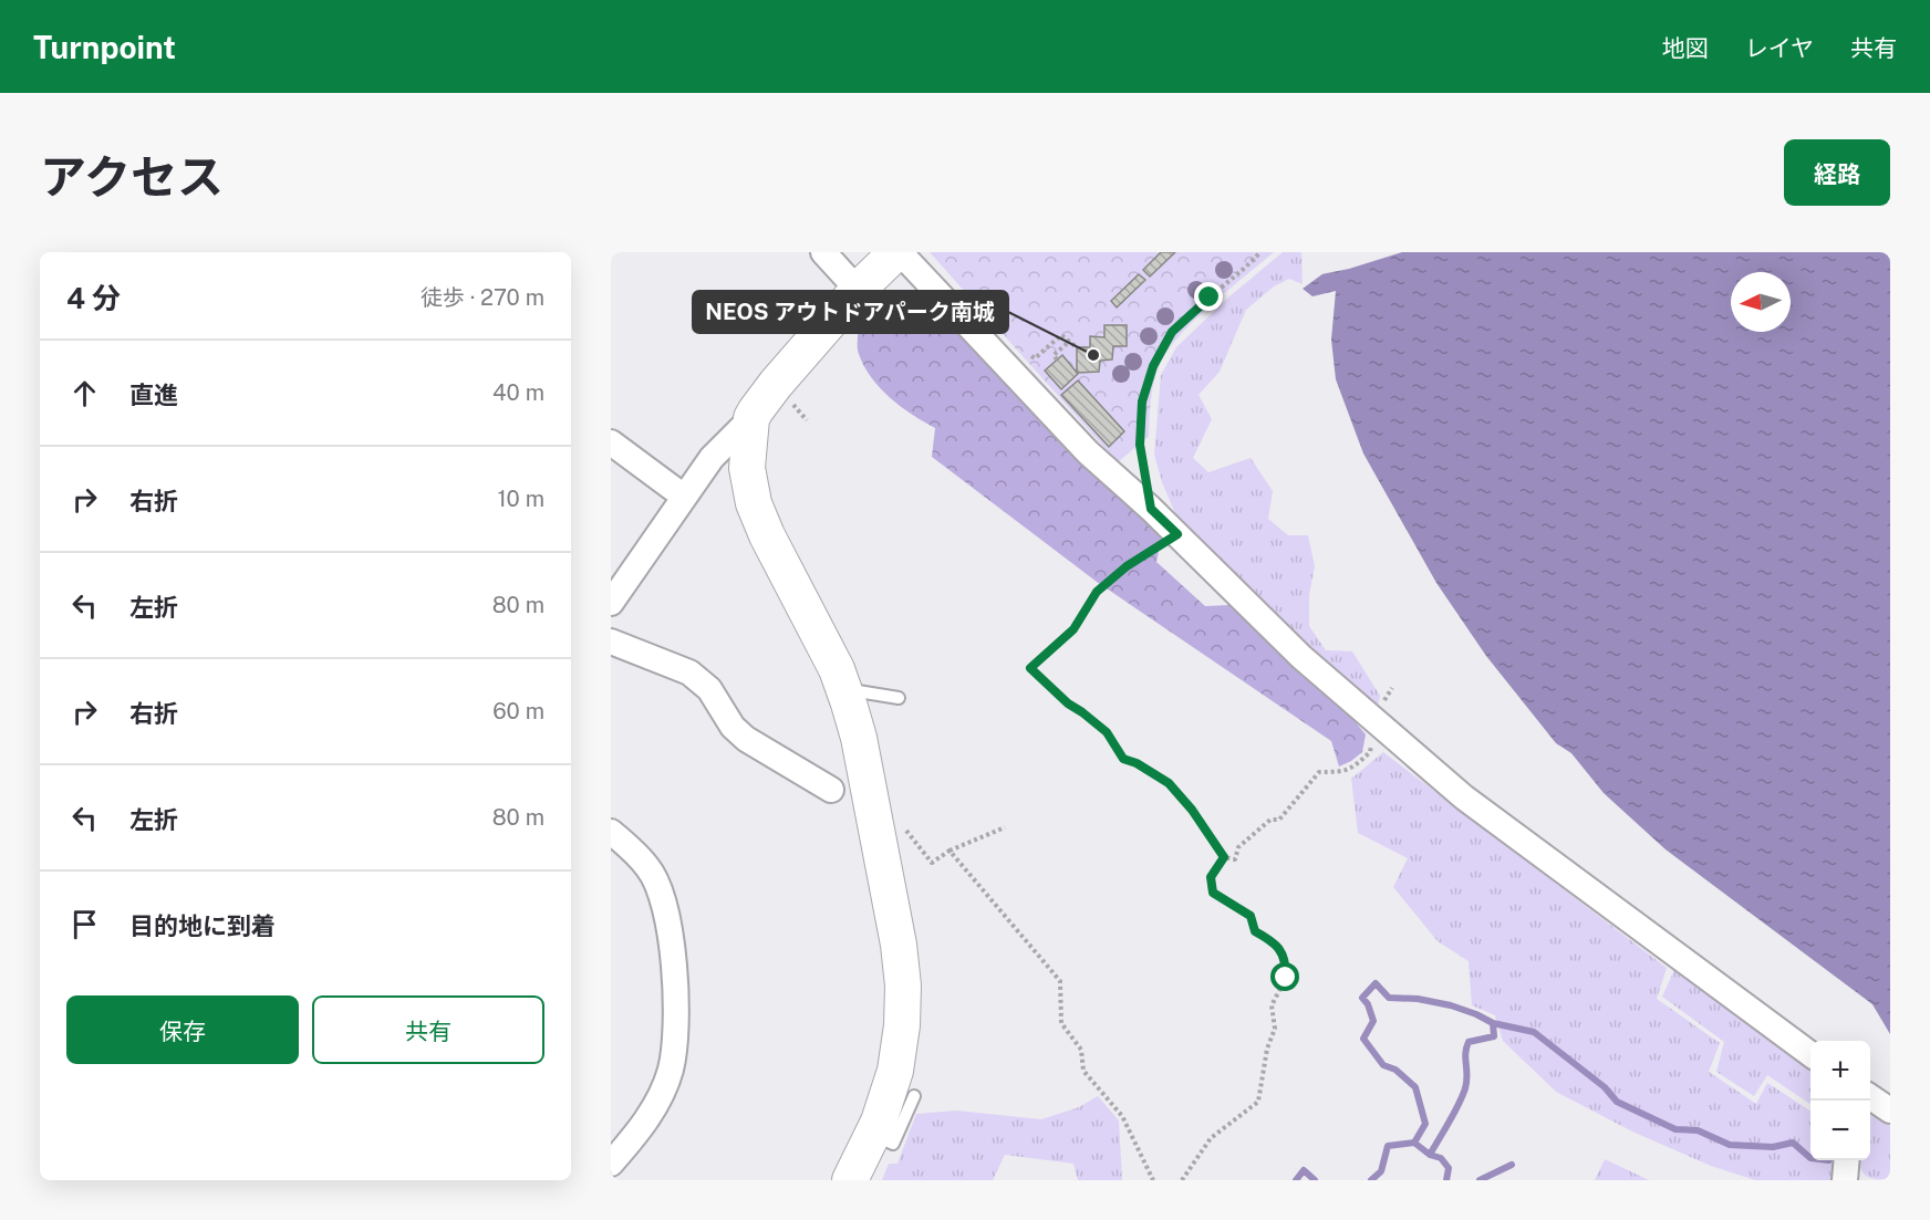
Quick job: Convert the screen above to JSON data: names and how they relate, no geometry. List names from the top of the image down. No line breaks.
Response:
{"places":["NEOS アウトドアパーク南城"],"north":"left","page":{"header":"Turnpoint","nav":["地図","レイヤ","共有"],"title":"アクセス","buttons":["経路",["保存","共有"]],"heading":["4 分","徒歩 · 270 m"],"list":[["直進","40 m"],["右折","10 m"],["左折","80 m"],["右折","60 m"],["左折","80 m"],"目的地に到着"],"map_buttons":["+","−"]}}
